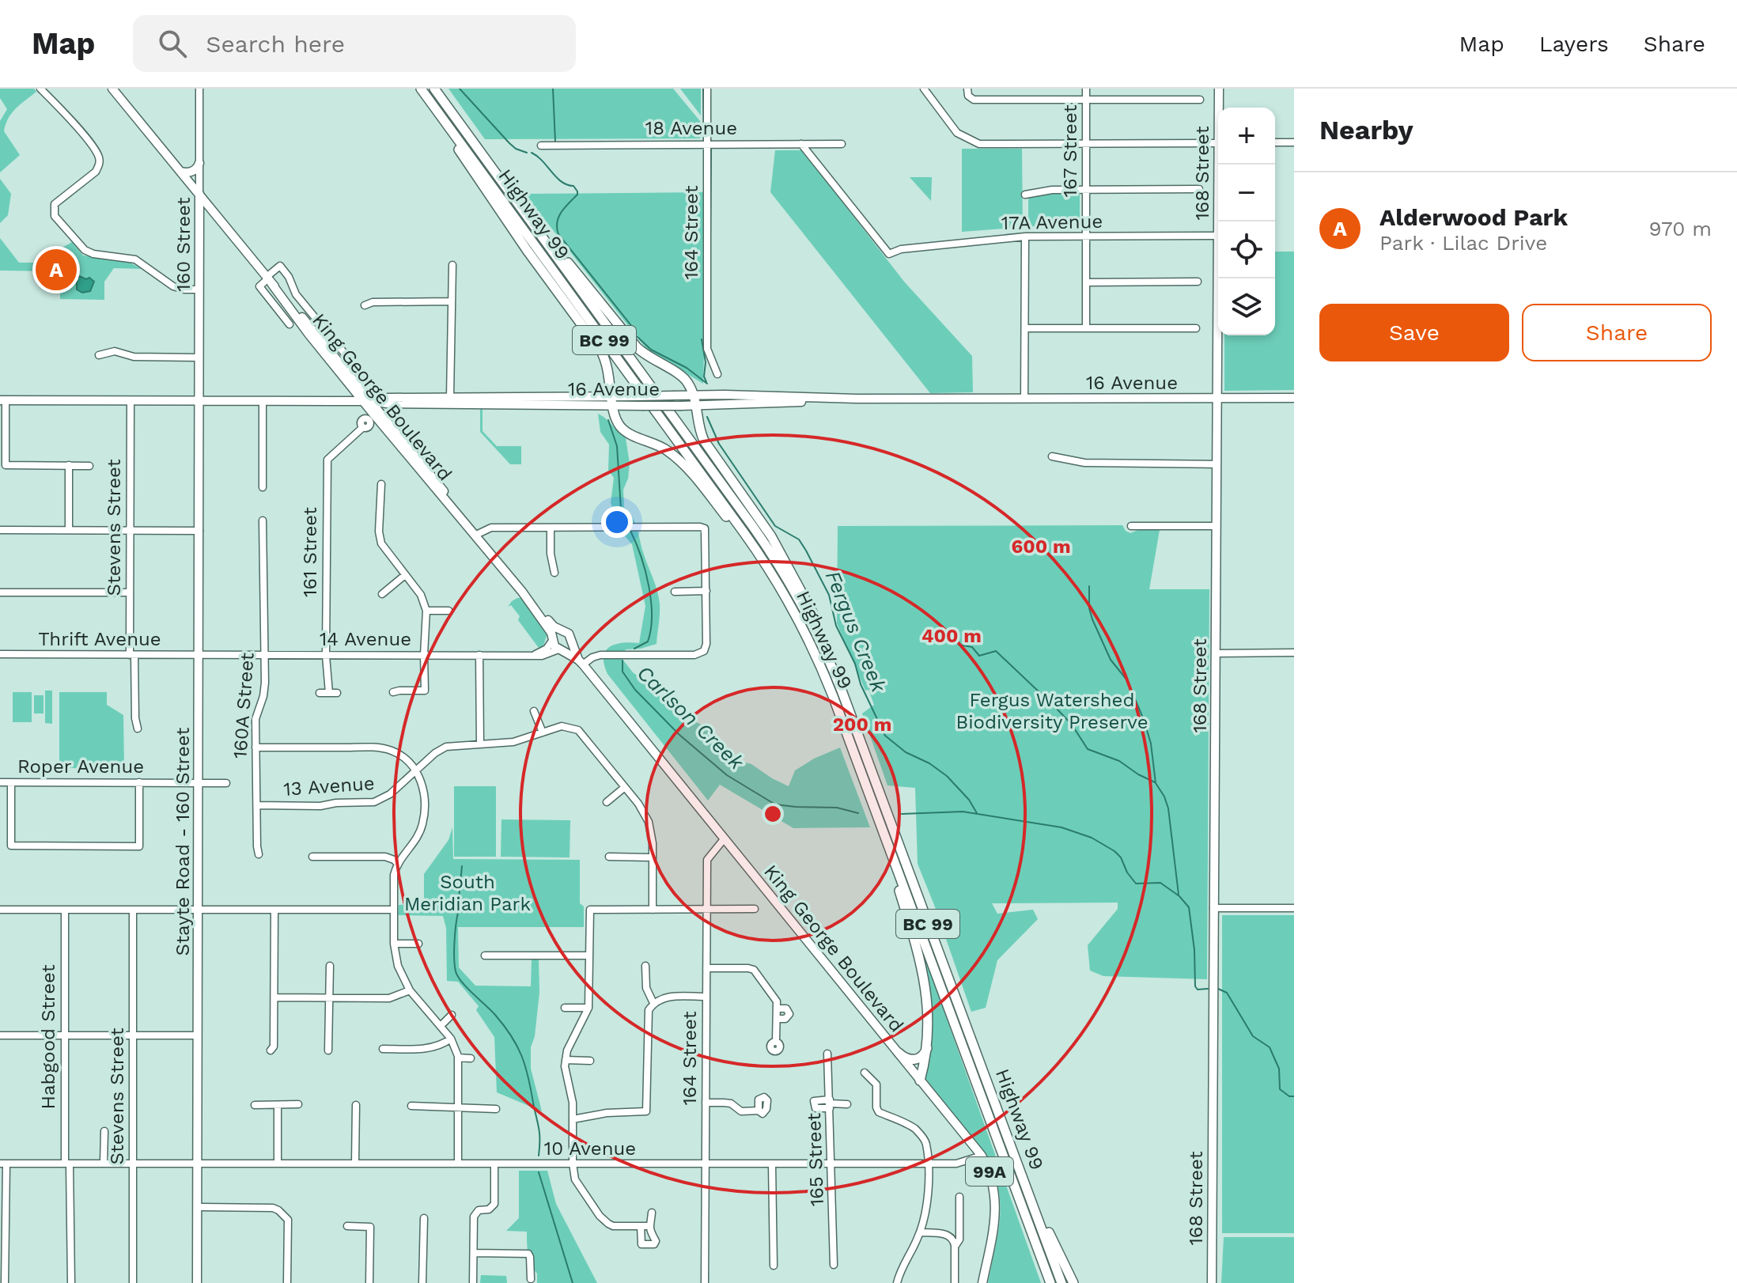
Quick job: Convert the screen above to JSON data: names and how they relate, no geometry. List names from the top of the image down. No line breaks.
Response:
{"streets":{"highway":["Highway 99","BC 99"],"main road":["168 Street","160 Street","16 Avenue","King George Boulevard","Stayte Road - 160 Street","99A"],"street":["18 Avenue","167 Street","17A Avenue","164 Street","Stevens Street","161 Street","Thrift Avenue","14 Avenue","160A Street","Roper Avenue","13 Avenue","Habgood Street","10 Avenue","165 Street"]},"crossings":[["18 Avenue","17A Avenue"],["18 Avenue","164 Street"],["167 Street","17A Avenue"],["168 Street","17A Avenue"],["168 Street","16 Avenue"],["164 Street","King George Boulevard"],["164 Street","10 Avenue"],["160 Street","16 Avenue"],["160 Street","King George Boulevard"],["160 Street","Stayte Road - 160 Street"],["16 Avenue","King George Boulevard"],["16 Avenue","Stevens Street"],["16 Avenue","Stayte Road - 160 Street"],["King George Boulevard","14 Avenue"],["King George Boulevard","10 Avenue"],["Stevens Street","Thrift Avenue"],["Stevens Street","10 Avenue"],["161 Street","14 Avenue"],["Thrift Avenue","14 Avenue"],["Thrift Avenue","Stayte Road - 160 Street"],["14 Avenue","160A Street"],["14 Avenue","Stayte Road - 160 Street"],["160A Street","13 Avenue"],["Roper Avenue","Stayte Road - 160 Street"],["Stayte Road - 160 Street","10 Avenue"],["Habgood Street","10 Avenue"],["10 Avenue","165 Street"]],"water":["Fergus Creek","Carlson Creek"],"parks":["Fergus Watershed Biodiversity Preserve","South Meridian Park"],"page":{"header":"Map","search":"Search here","nav":["Map","Layers","Share"],"heading":"Nearby","map_buttons":["+","−"],"list":[{"mark":"A","name":"Alderwood Park","note":"Park · Lilac Drive","value":"970 m"}],"pins":"A","buttons":["Save","Share"]},"rings":["600 m","400 m","200 m"]}
